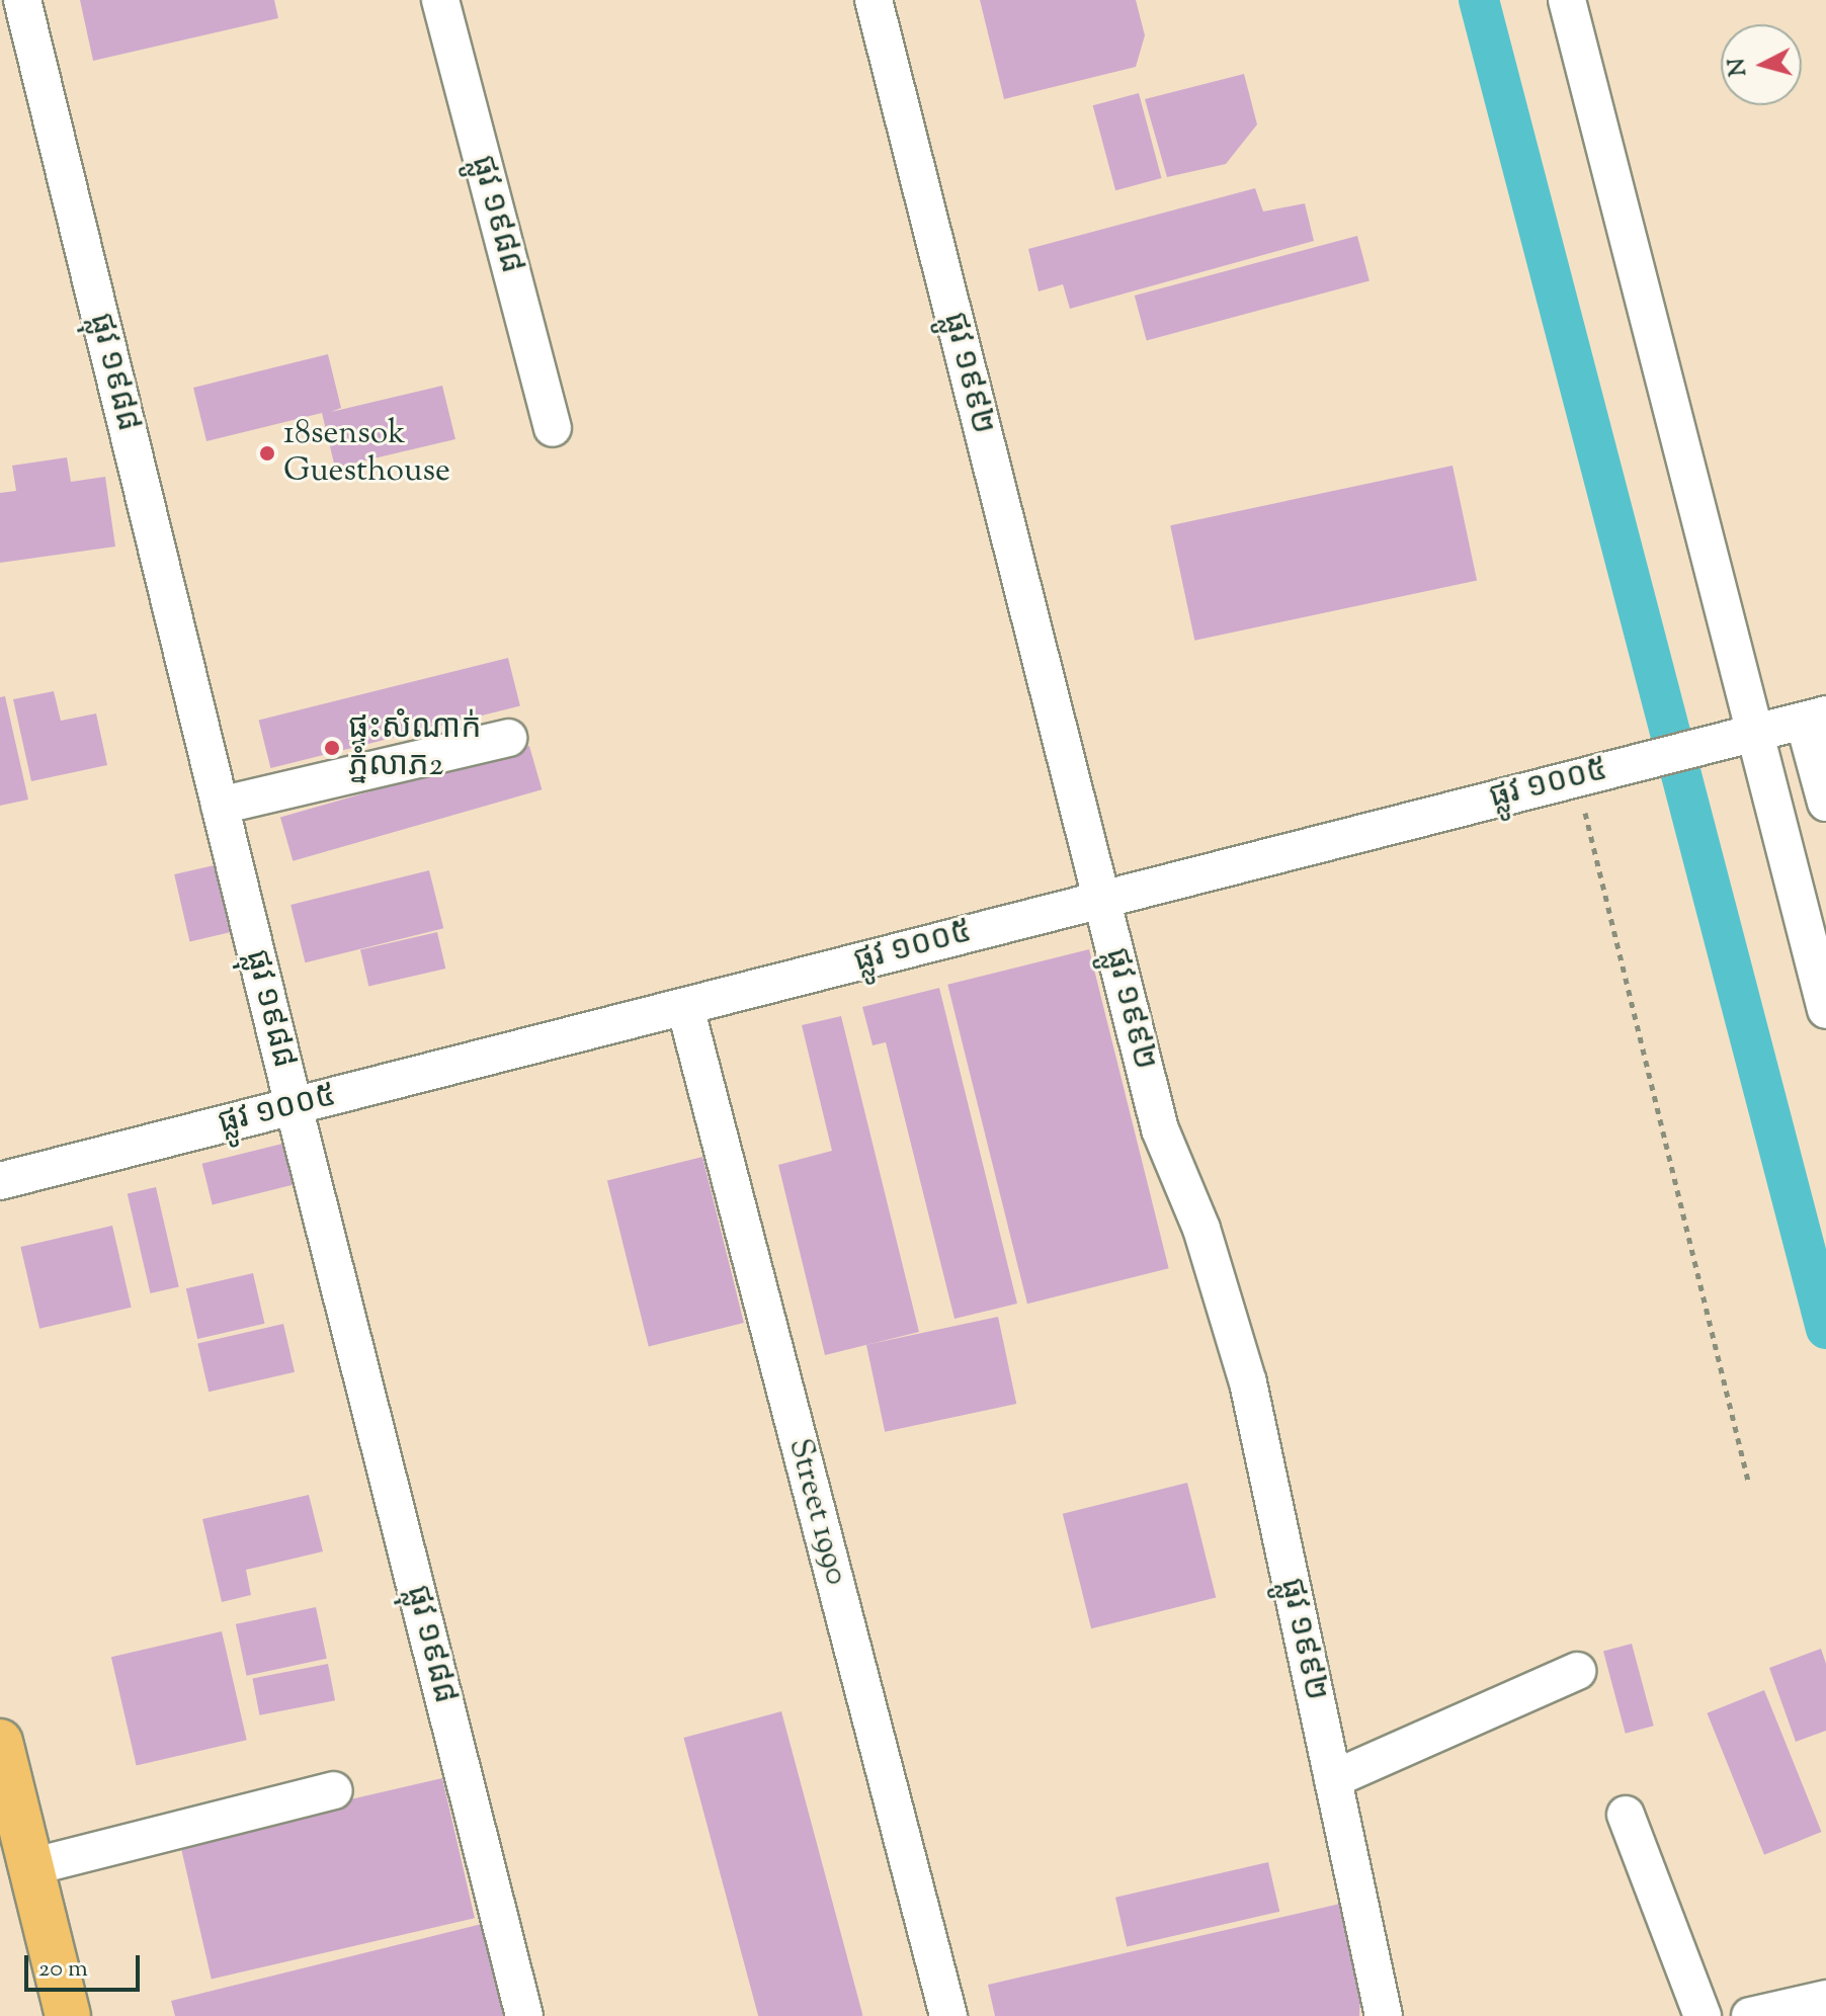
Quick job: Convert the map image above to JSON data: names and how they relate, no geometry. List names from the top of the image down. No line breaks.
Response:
{"streets":{"street":["ផ្លូវ ១៩៨៨","ផ្លុវ ១៩៨៨","ផ្លូវ ១៩៩២","ផ្លូវ ១០០៥","Street 1990"]},"crossings":[["ផ្លុវ ១៩៨៨","ផ្លូវ ១០០៥"],["ផ្លូវ ១៩៩២","ផ្លូវ ១០០៥"],["ផ្លូវ ១០០៥","Street 1990"]],"places":["18sensok Guesthouse","ផ្ទះសំណាក់ ភ្នំលាភ2"],"scale_bar":"20 m","north":"left"}
